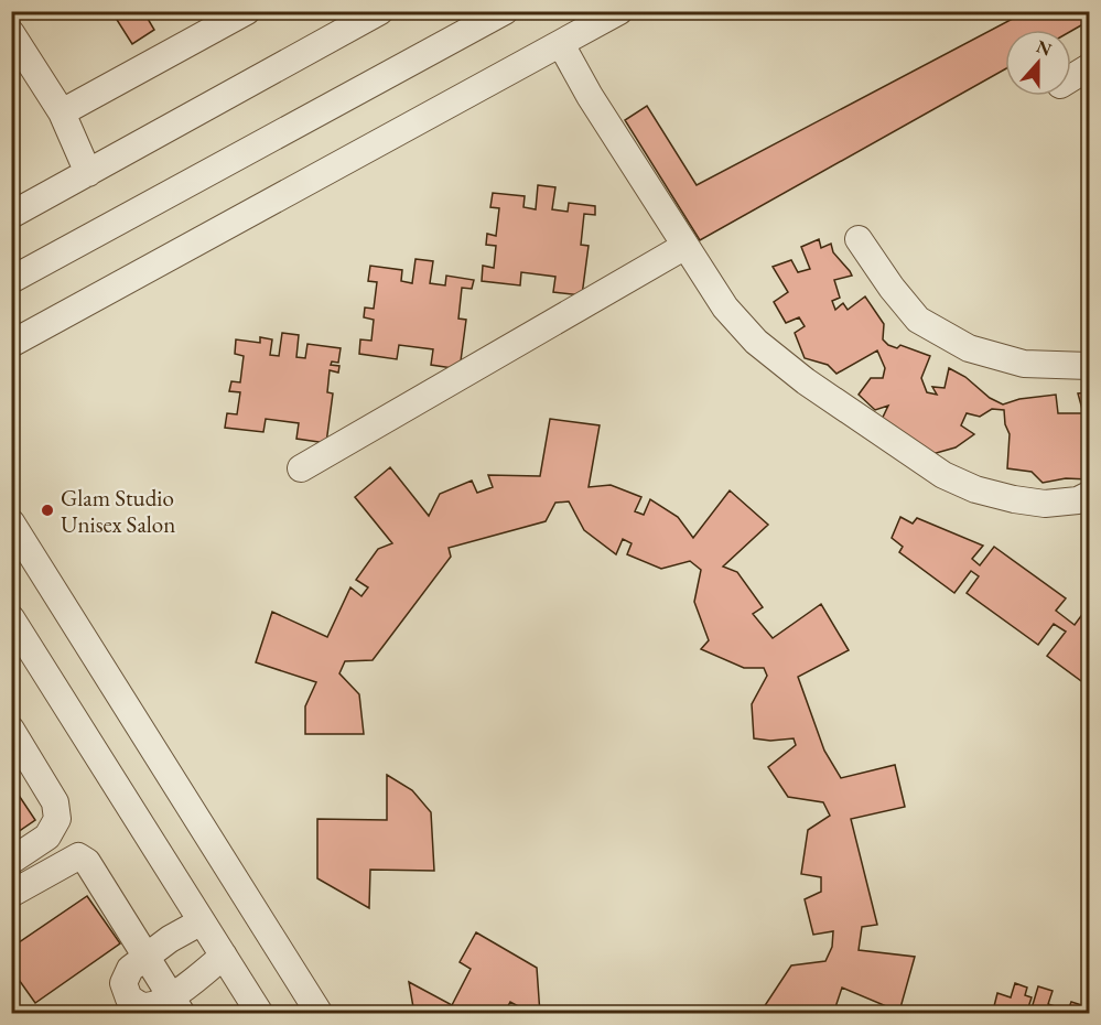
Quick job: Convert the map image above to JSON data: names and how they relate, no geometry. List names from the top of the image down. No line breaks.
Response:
{"places":["Glam Studio Unisex Salon"],"north":"top"}
